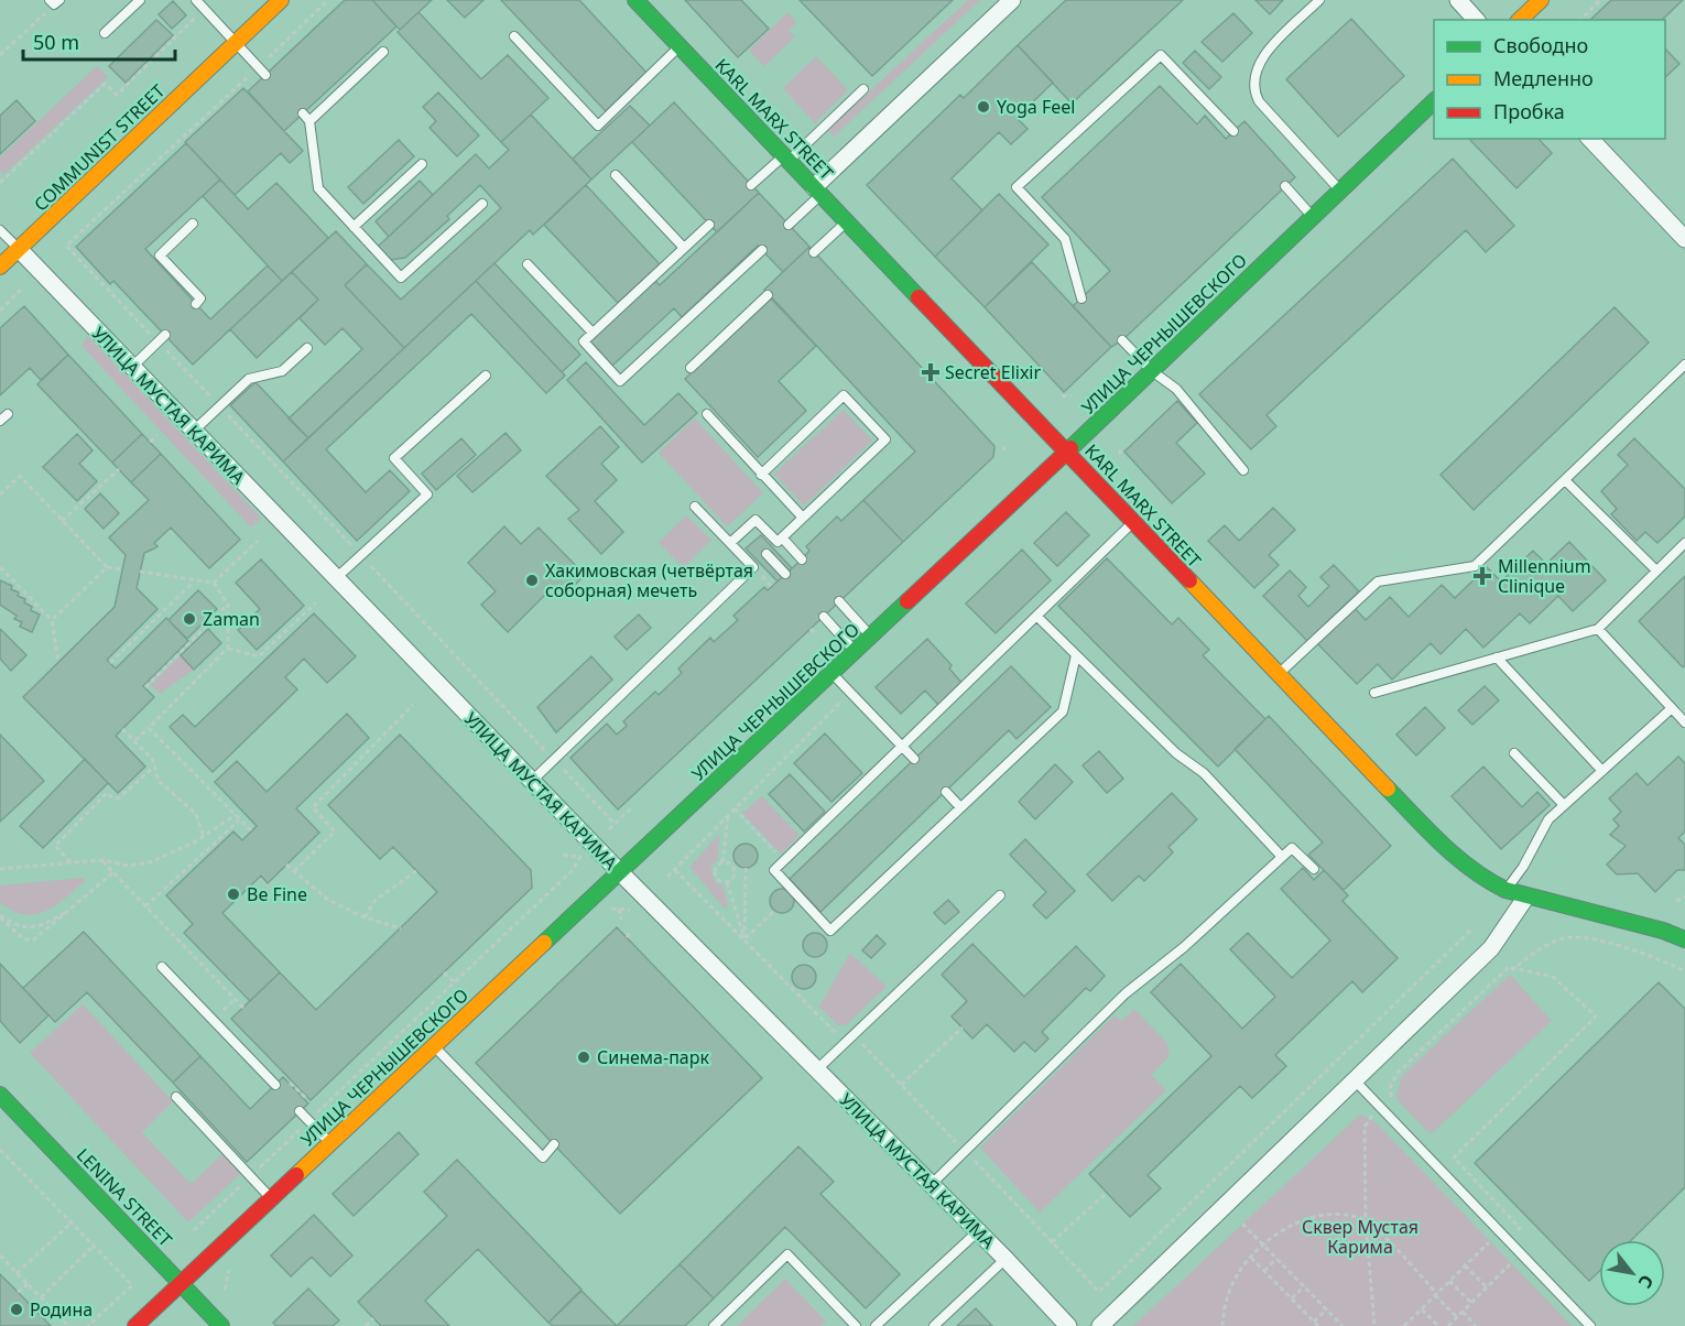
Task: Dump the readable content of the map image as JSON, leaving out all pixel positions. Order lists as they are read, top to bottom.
{
  "streets": {
    "street": [
      "KARL MARX STREET",
      "COMMUNIST STREET",
      "УЛИЦА ЧЕРНЫШЕВСКОГО",
      "УЛИЦА МУСТАЯ КАРИМА",
      "LENINA STREET"
    ]
  },
  "crossings": [
    ["KARL MARX STREET", "УЛИЦА ЧЕРНЫШЕВСКОГО"],
    ["COMMUNIST STREET", "УЛИЦА МУСТАЯ КАРИМА"],
    ["УЛИЦА ЧЕРНЫШЕВСКОГО", "УЛИЦА МУСТАЯ КАРИМА"],
    ["УЛИЦА ЧЕРНЫШЕВСКОГО", "LENINA STREET"]
  ],
  "parks": ["Сквер Мустая Карима"],
  "places": {
    "other": [
      "Yoga Feel",
      "Хакимовская (четвёртая соборная) мечеть",
      "Zaman",
      "Be Fine",
      "Синема-парк",
      "Родина"
    ],
    "health": ["Secret Elixir", "Millennium Clinique"]
  },
  "legend": ["Свободно", "Медленно", "Пробка"],
  "scale_bar": "50 m",
  "north": "bottom right"
}
